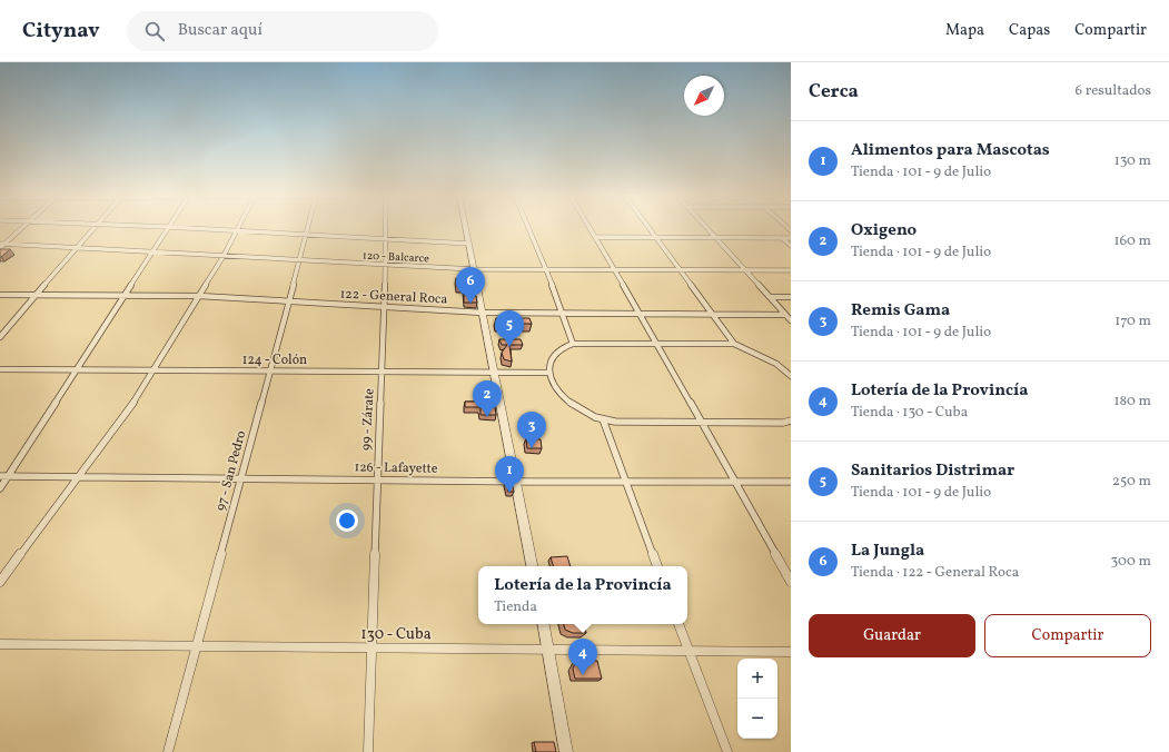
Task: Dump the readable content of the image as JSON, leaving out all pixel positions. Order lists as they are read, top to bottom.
{
  "streets": {
    "street": [
      "120 - Balcarce",
      "122 - General Roca",
      "124 - Colón",
      "99 - Zárate",
      "126 - Lafayette",
      "97 - San Pedro",
      "130 - Cuba"
    ]
  },
  "crossings": [
    ["120 - Balcarce", "99 - Zárate"],
    ["120 - Balcarce", "97 - San Pedro"],
    ["122 - General Roca", "99 - Zárate"],
    ["122 - General Roca", "97 - San Pedro"],
    ["124 - Colón", "99 - Zárate"],
    ["124 - Colón", "97 - San Pedro"],
    ["99 - Zárate", "126 - Lafayette"],
    ["99 - Zárate", "130 - Cuba"],
    ["126 - Lafayette", "97 - San Pedro"],
    ["97 - San Pedro", "130 - Cuba"]
  ],
  "north": "bottom left",
  "page": {
    "header": "Citynav",
    "search": "Buscar aquí",
    "nav": ["Mapa", "Capas", "Compartir"],
    "heading": ["Cerca", "6 resultados"],
    "list": [
      {
        "mark": "1",
        "name": "Alimentos para Mascotas",
        "note": "Tienda · 101 - 9 de Julio",
        "value": "130 m"
      },
      {
        "mark": "2",
        "name": "Oxigeno",
        "note": "Tienda · 101 - 9 de Julio",
        "value": "160 m"
      },
      {
        "mark": "3",
        "name": "Remis Gama",
        "note": "Tienda · 101 - 9 de Julio",
        "value": "170 m"
      },
      {
        "mark": "4",
        "name": "Lotería de la Provincía",
        "note": "Tienda · 130 - Cuba",
        "value": "180 m"
      },
      {
        "mark": "5",
        "name": "Sanitarios Distrimar",
        "note": "Tienda · 101 - 9 de Julio",
        "value": "250 m"
      },
      {
        "mark": "6",
        "name": "La Jungla",
        "note": "Tienda · 122 - General Roca",
        "value": "300 m"
      }
    ],
    "pins": [
      "6",
      "5",
      "2",
      "3",
      "1",
      "4"
    ],
    "popup": ["Lotería de la Provincía", "Tienda"],
    "buttons": ["Guardar", "Compartir"],
    "map_buttons": ["+", "−"]
  }
}
